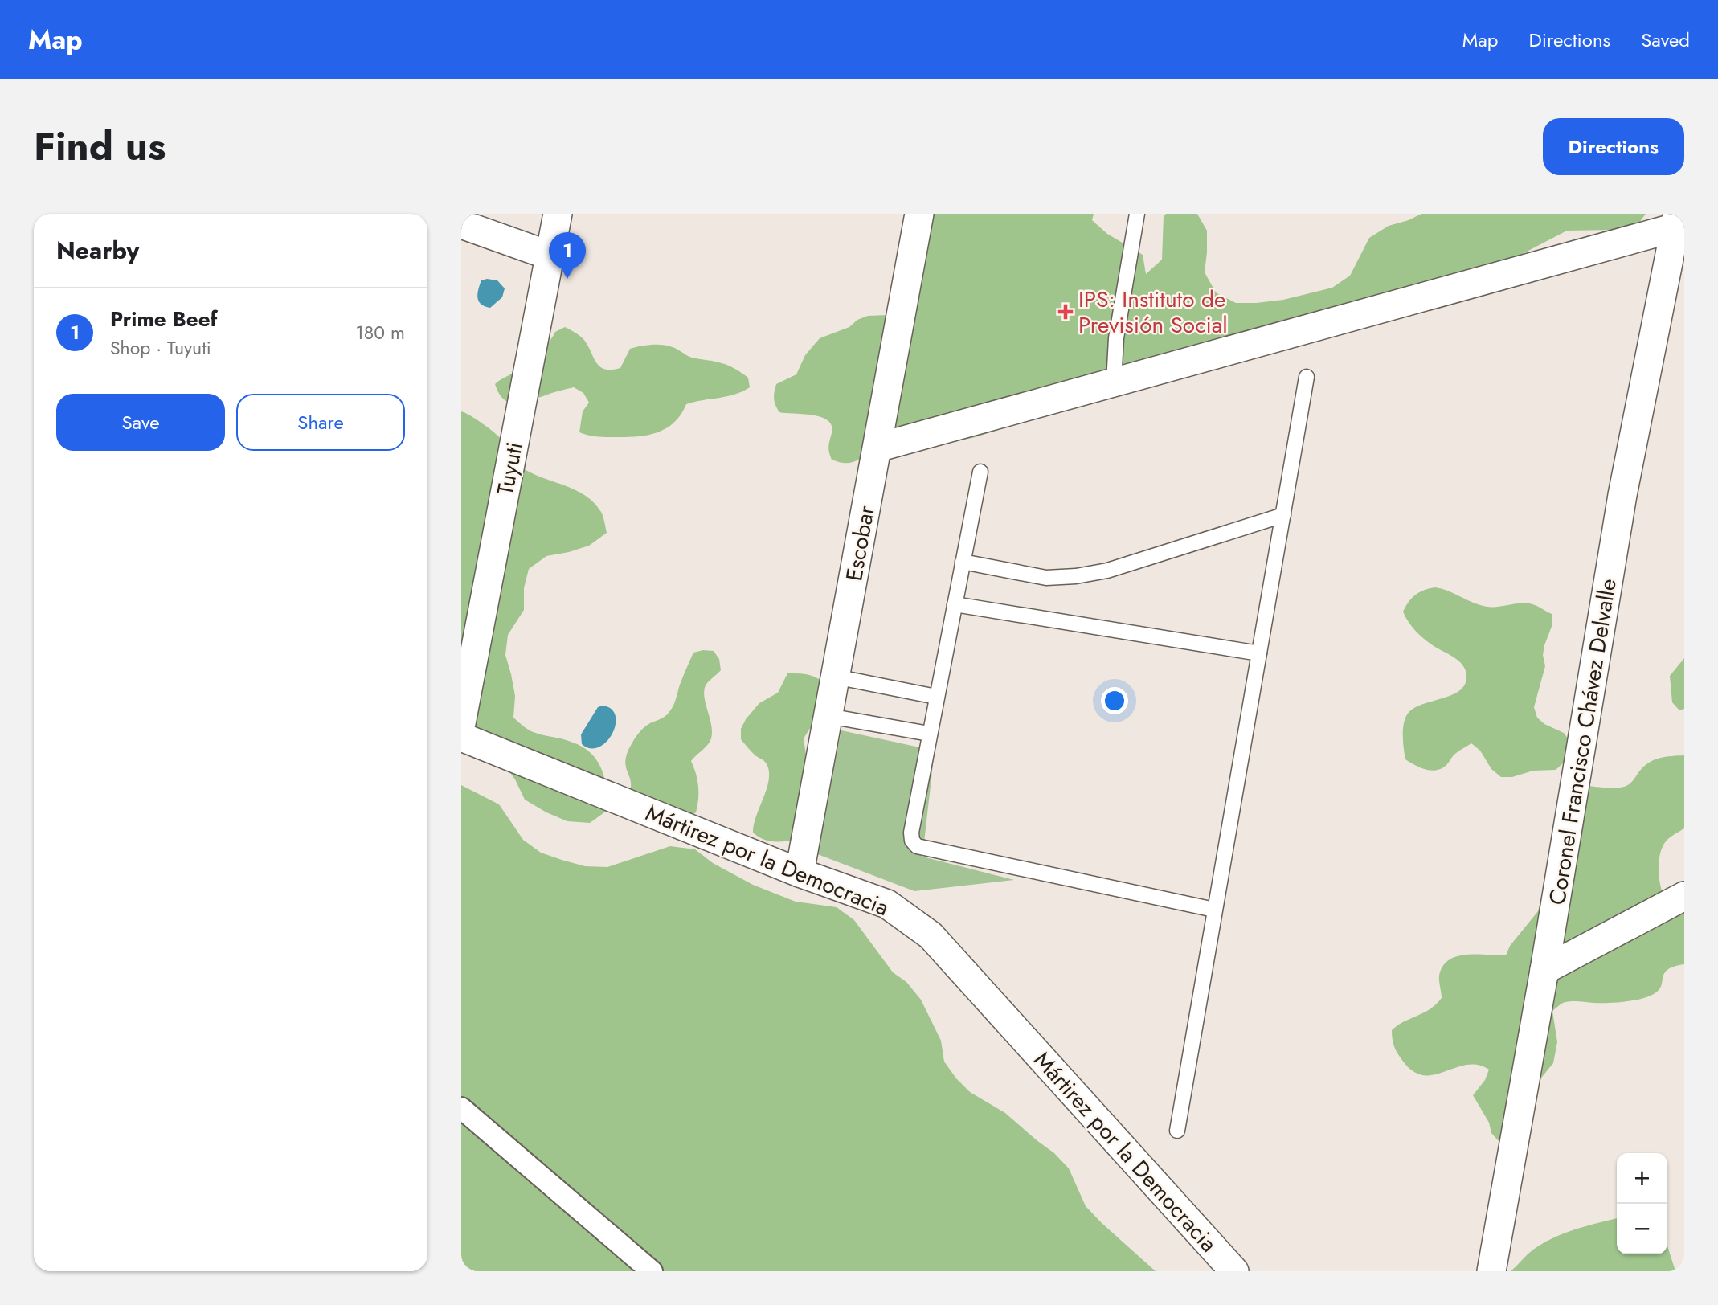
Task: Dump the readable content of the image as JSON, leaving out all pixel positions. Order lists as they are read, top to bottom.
{
  "streets": {
    "street": [
      "Tuyuti",
      "Escobar",
      "Coronel Francisco Chávez Delvalle",
      "Mártirez por la Democracia"
    ]
  },
  "crossings": [
    ["Escobar", "Mártirez por la Democracia"]
  ],
  "places": {
    "health": ["IPS: Instituto de Previsión Social"]
  },
  "page": {
    "header": "Map",
    "nav": ["Map", "Directions", "Saved"],
    "title": "Find us",
    "buttons": [
      "Directions",
      ["Save", "Share"]
    ],
    "heading": "Nearby",
    "pins": "1",
    "list": [
      {
        "mark": "1",
        "name": "Prime Beef",
        "note": "Shop · Tuyuti",
        "value": "180 m"
      }
    ],
    "map_buttons": ["+", "−"]
  }
}
